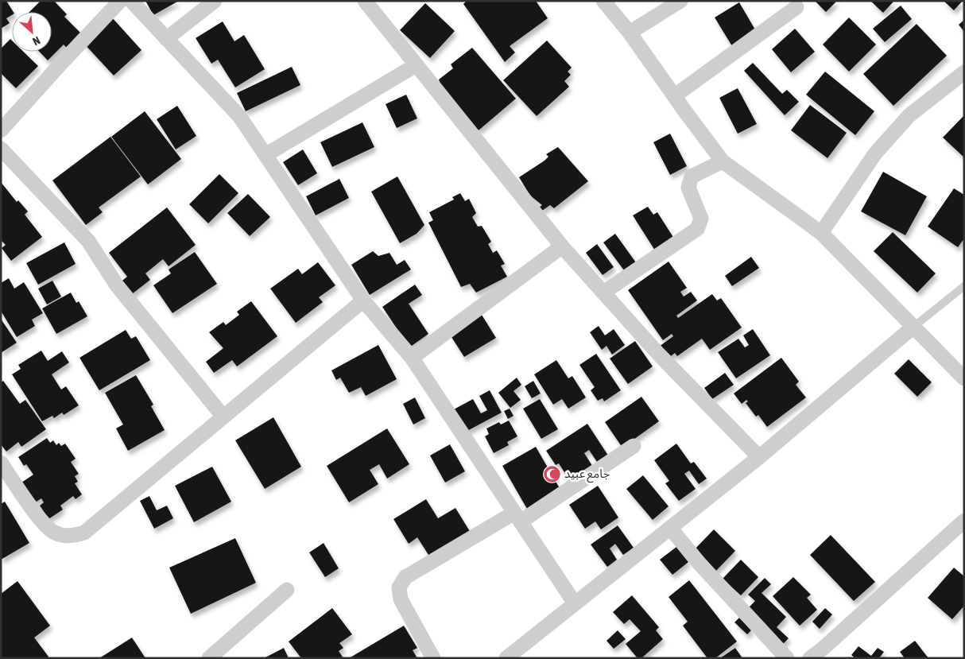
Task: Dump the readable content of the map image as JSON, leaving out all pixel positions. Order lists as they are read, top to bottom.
{
  "places": {
    "mosque": ["جامع عبيد"]
  },
  "north": "bottom right"
}
